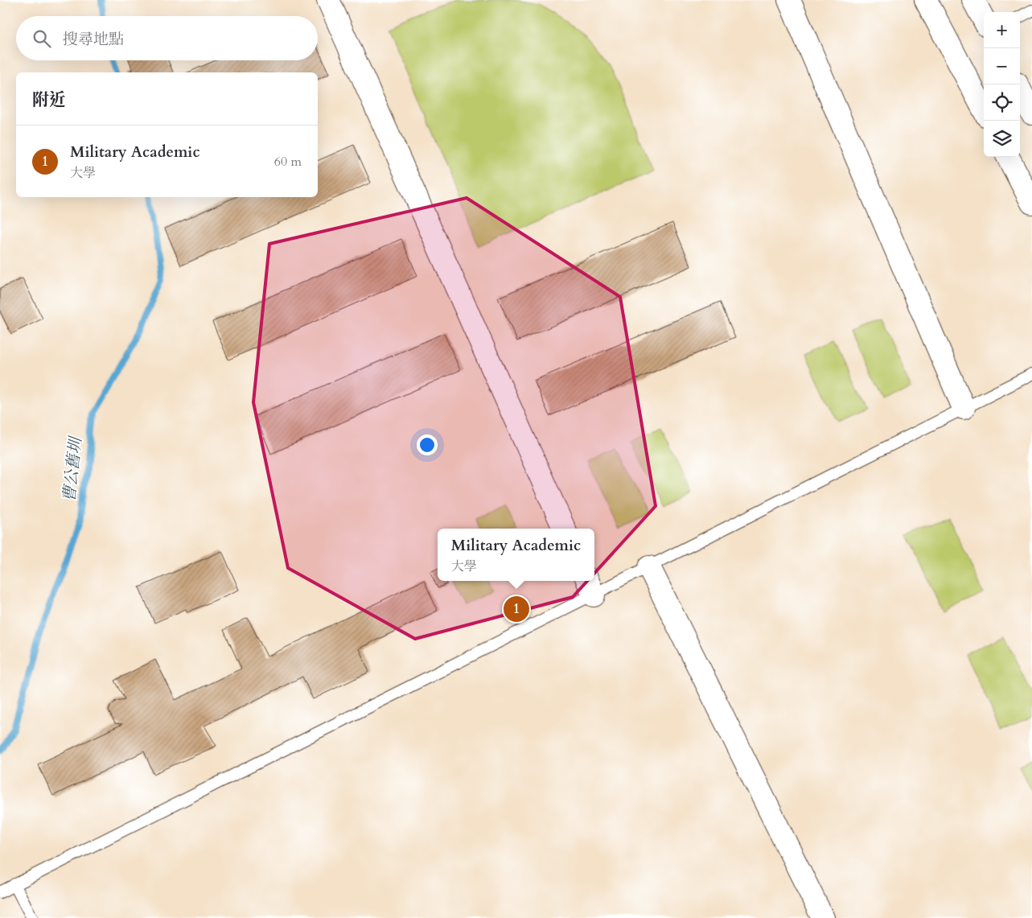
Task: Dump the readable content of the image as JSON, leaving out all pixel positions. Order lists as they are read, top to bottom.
{
  "water": ["曹公舊圳"],
  "page": {
    "map_buttons": ["+", "−"],
    "search": "搜尋地點",
    "heading": "附近",
    "list": [
      {
        "mark": "1",
        "name": "Military Academic",
        "note": "大學",
        "value": "60 m"
      }
    ],
    "popup": ["Military Academic", "大學"],
    "pins": "1"
  }
}
